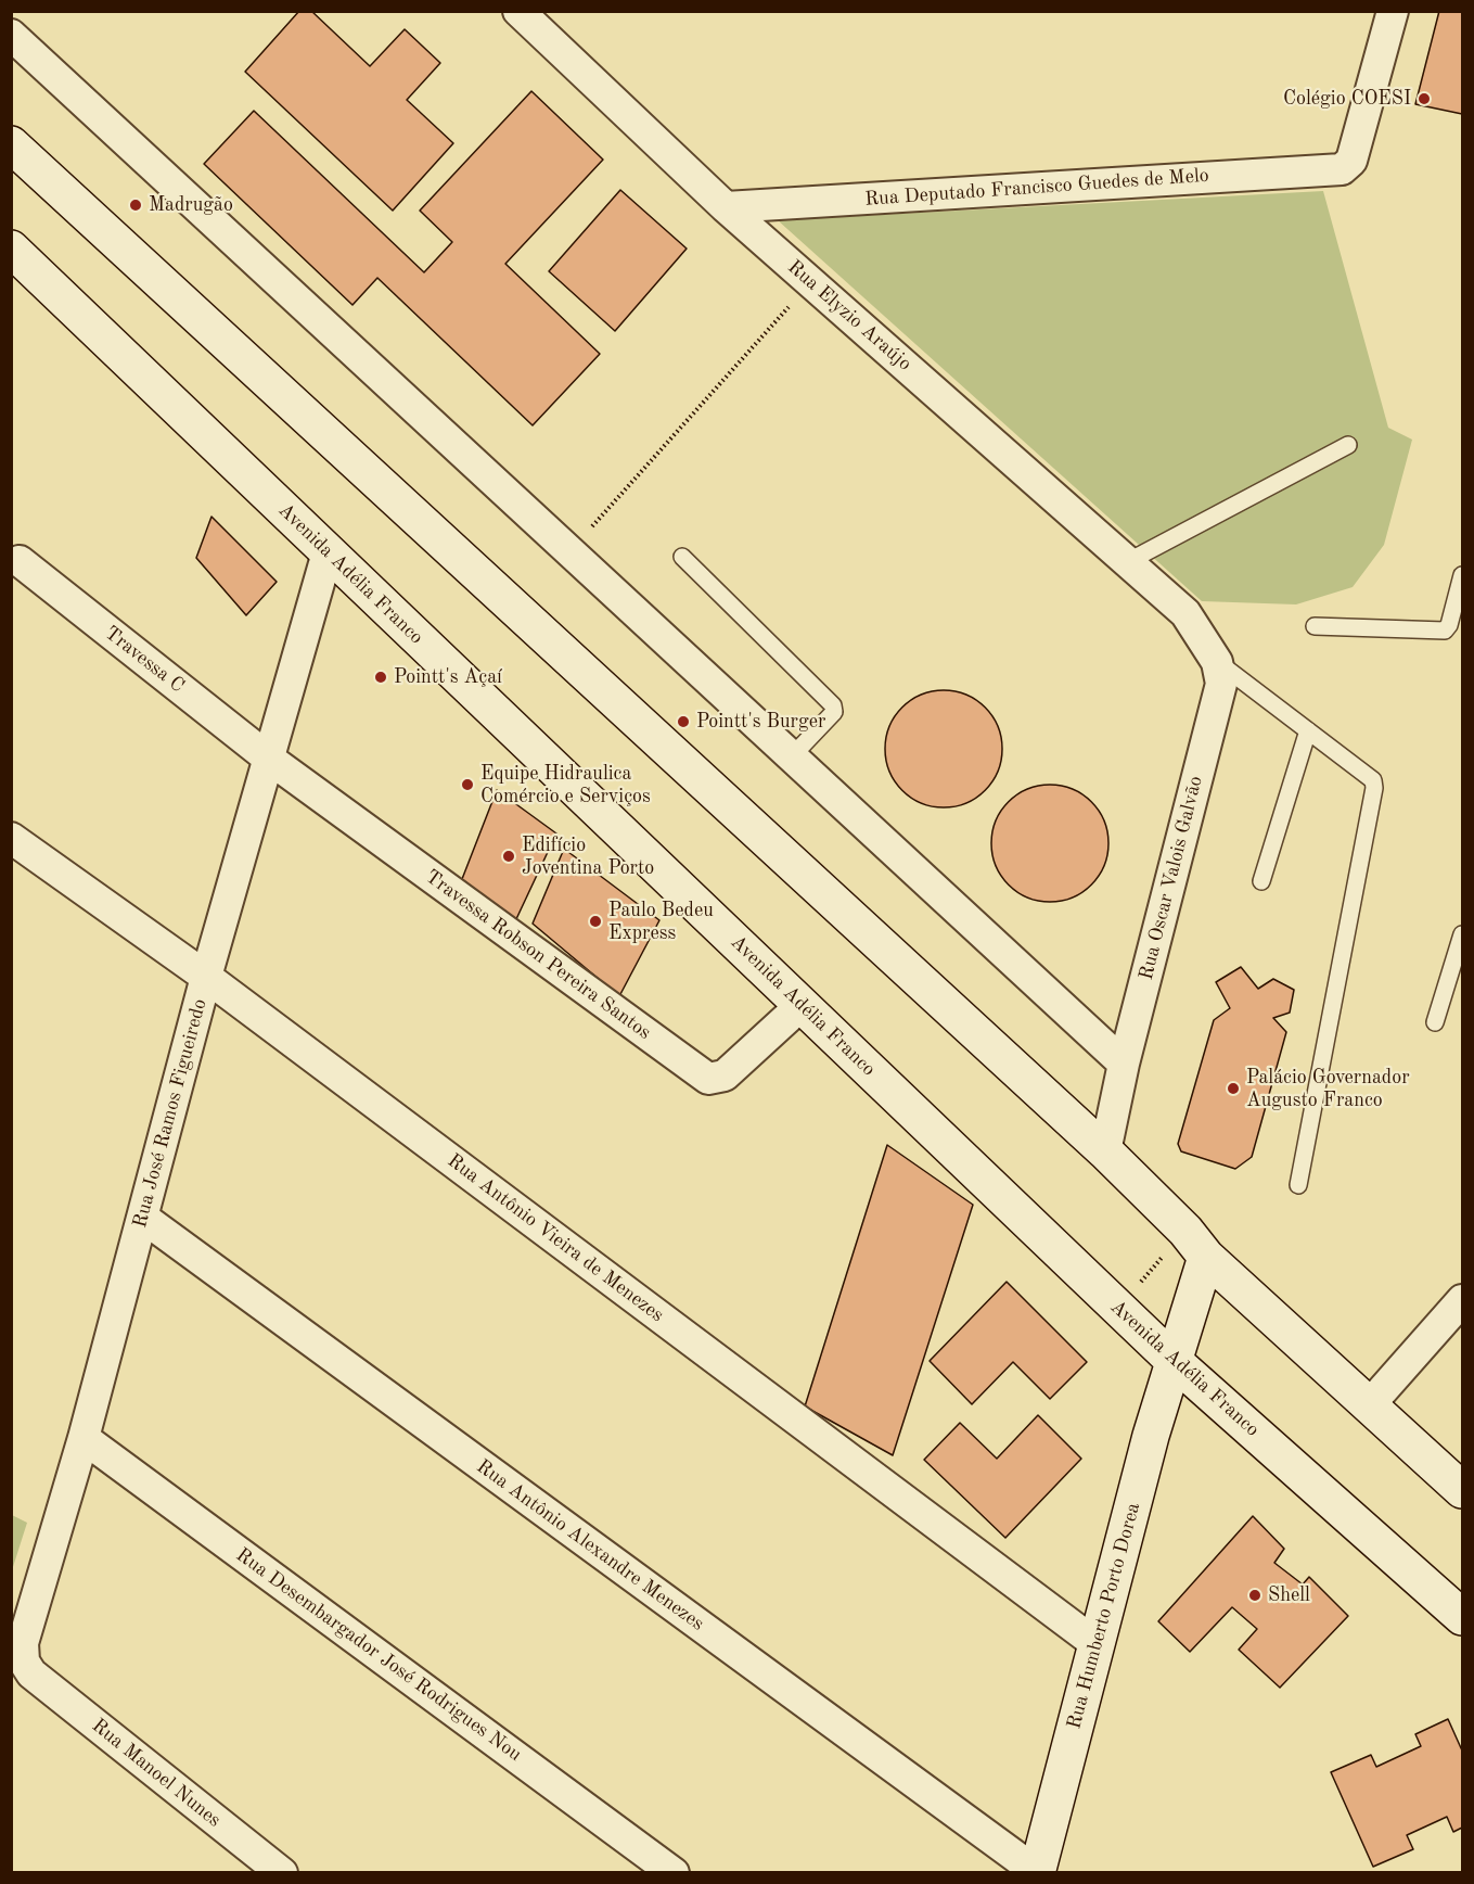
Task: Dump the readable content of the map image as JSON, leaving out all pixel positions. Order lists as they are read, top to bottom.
{
  "streets": {
    "main road": ["Avenida Adélia Franco", "Rua Humberto Porto Dorea"],
    "street": [
      "Rua Deputado Francisco Guedes de Melo",
      "Rua Elyzio Araújo",
      "Travessa C",
      "Rua Oscar Valois Galvão",
      "Travessa Robson Pereira Santos",
      "Rua José Ramos Figueiredo",
      "Rua Antônio Vieira de Menezes",
      "Rua Antônio Alexandre Menezes",
      "Rua Desembargador José Rodrigues Nou",
      "Rua Manoel Nunes"
    ]
  },
  "crossings": [
    ["Rua Deputado Francisco Guedes de Melo", "Rua Elyzio Araújo"],
    ["Rua Elyzio Araújo", "Rua Oscar Valois Galvão"],
    ["Avenida Adélia Franco", "Travessa Robson Pereira Santos"],
    ["Avenida Adélia Franco", "Rua José Ramos Figueiredo"],
    ["Avenida Adélia Franco", "Rua Humberto Porto Dorea"],
    ["Travessa C", "Travessa Robson Pereira Santos"],
    ["Travessa C", "Rua José Ramos Figueiredo"],
    ["Travessa Robson Pereira Santos", "Rua José Ramos Figueiredo"],
    ["Rua José Ramos Figueiredo", "Rua Antônio Vieira de Menezes"],
    ["Rua José Ramos Figueiredo", "Rua Antônio Alexandre Menezes"],
    ["Rua José Ramos Figueiredo", "Rua Desembargador José Rodrigues Nou"],
    ["Rua José Ramos Figueiredo", "Rua Manoel Nunes"],
    ["Rua Antônio Vieira de Menezes", "Rua Humberto Porto Dorea"],
    ["Rua Antônio Alexandre Menezes", "Rua Humberto Porto Dorea"]
  ],
  "places": [
    "Colégio COESI",
    "Madrugão",
    "Pointt's Açaí",
    "Pointt's Burger",
    "Equipe Hidraulica Comércio e Serviços",
    "Edifício Joventina Porto",
    "Paulo Bedeu Express",
    "Palácio Governador Augusto Franco",
    "Shell"
  ]
}
